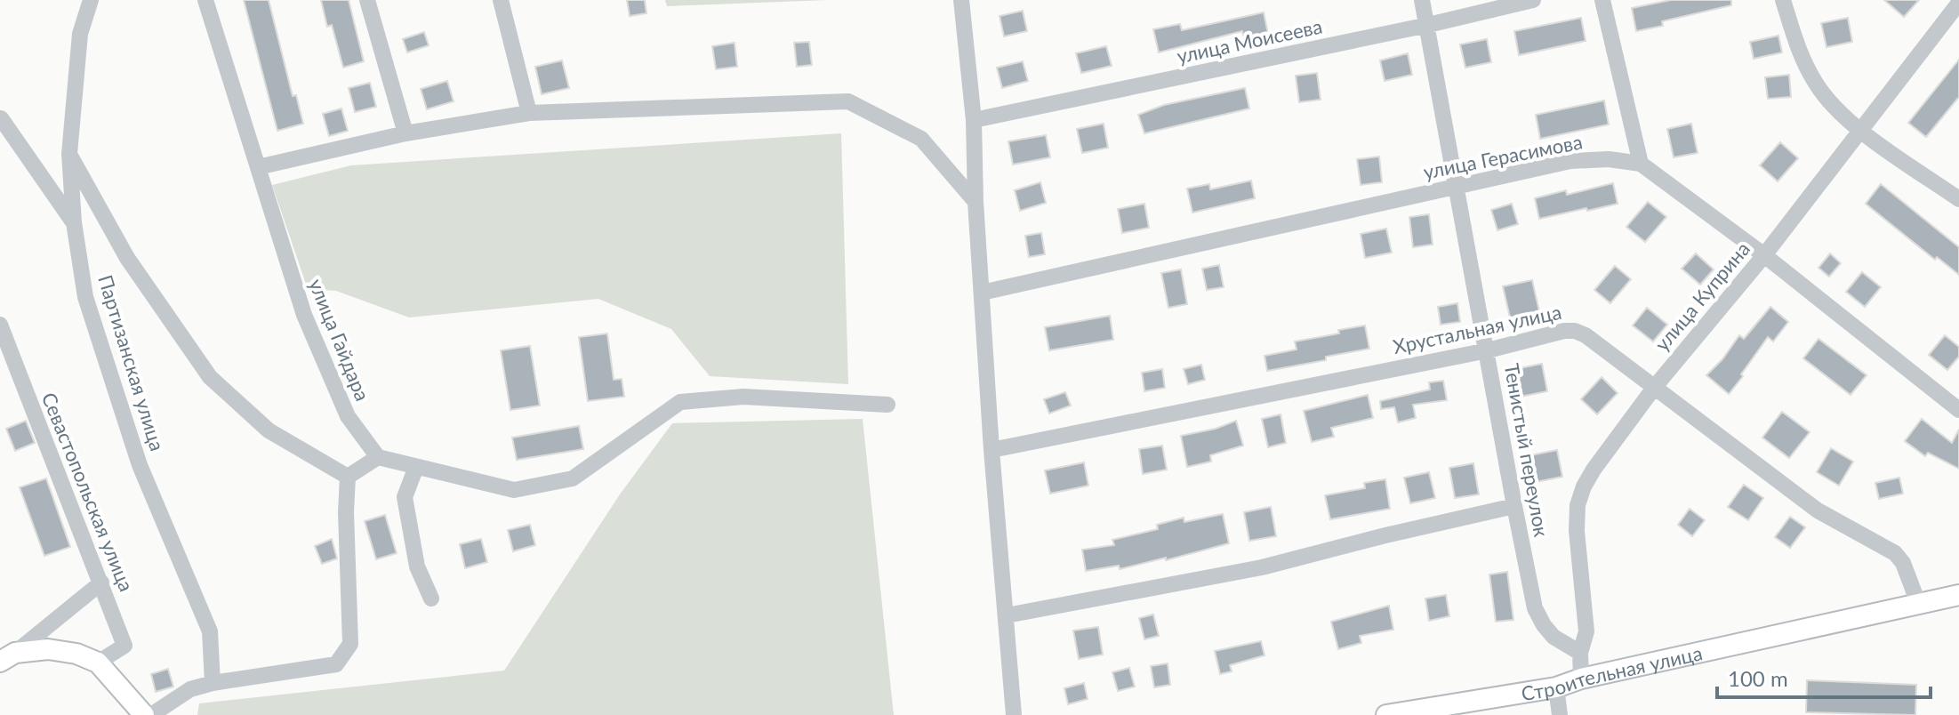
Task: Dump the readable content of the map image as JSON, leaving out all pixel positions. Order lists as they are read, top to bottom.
{
  "streets": {
    "main road": ["Строительная улица"],
    "street": [
      "улица Моисеева",
      "улица Герасимова",
      "улица Куприна",
      "Хрустальная улица",
      "улица Гайдара",
      "Партизанская улица",
      "Тенистый переулок",
      "Севастопольская улица"
    ]
  },
  "crossings": [
    ["улица Моисеева", "Тенистый переулок"],
    ["улица Герасимова", "улица Куприна"],
    ["улица Герасимова", "Тенистый переулок"],
    ["улица Куприна", "Хрустальная улица"],
    ["улица Куприна", "Тенистый переулок"],
    ["Хрустальная улица", "Тенистый переулок"],
    ["Хрустальная улица", "Строительная улица"]
  ],
  "scale_bar": "100 m"
}
